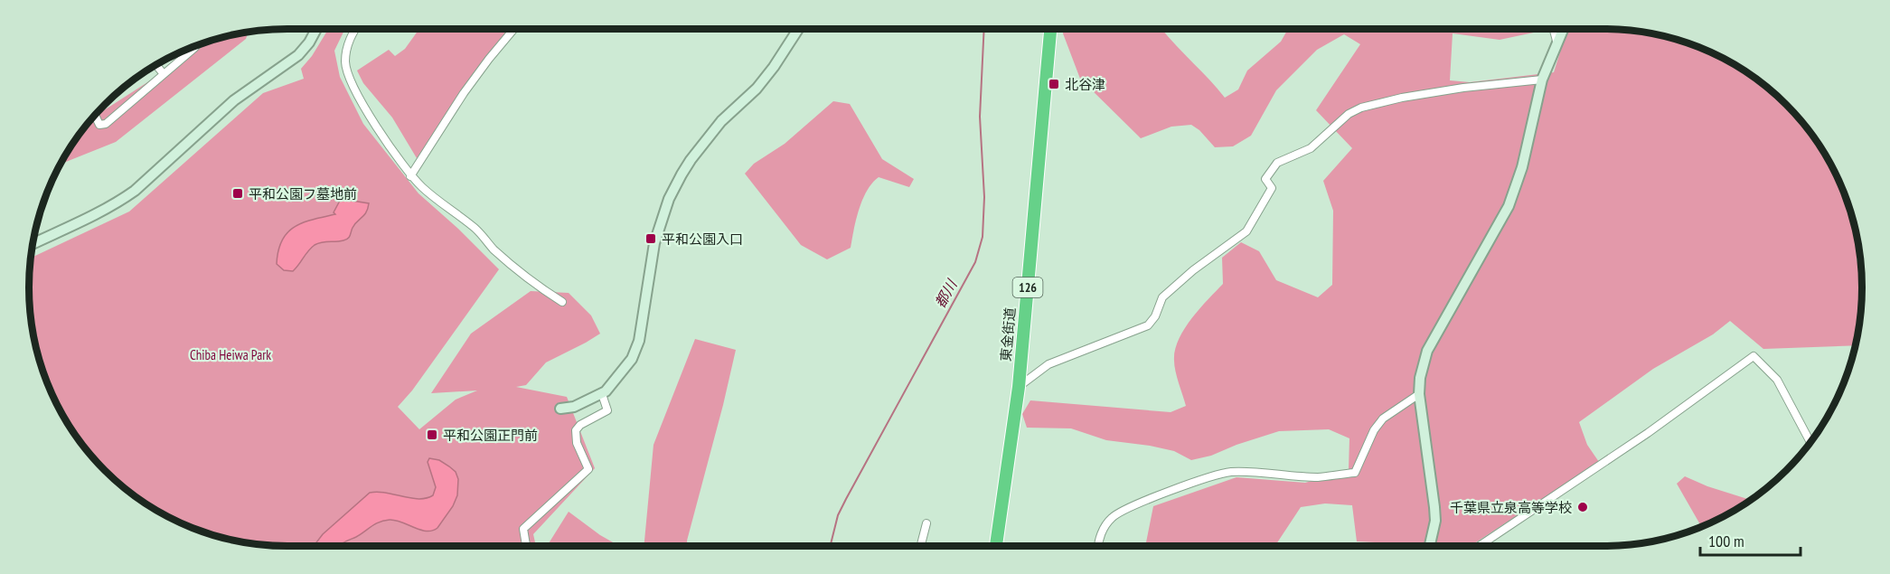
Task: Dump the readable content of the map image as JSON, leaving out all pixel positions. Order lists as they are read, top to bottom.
{
  "streets": {
    "highway": ["126", "東金街道"]
  },
  "water": ["都川"],
  "parks": ["Chiba Heiwa Park"],
  "places": {
    "transit": [
      "北谷津",
      "平和公園フ墓地前",
      "平和公園入口",
      "平和公園正門前"
    ],
    "other": ["千葉県立泉高等学校"]
  },
  "scale_bar": "100 m"
}
